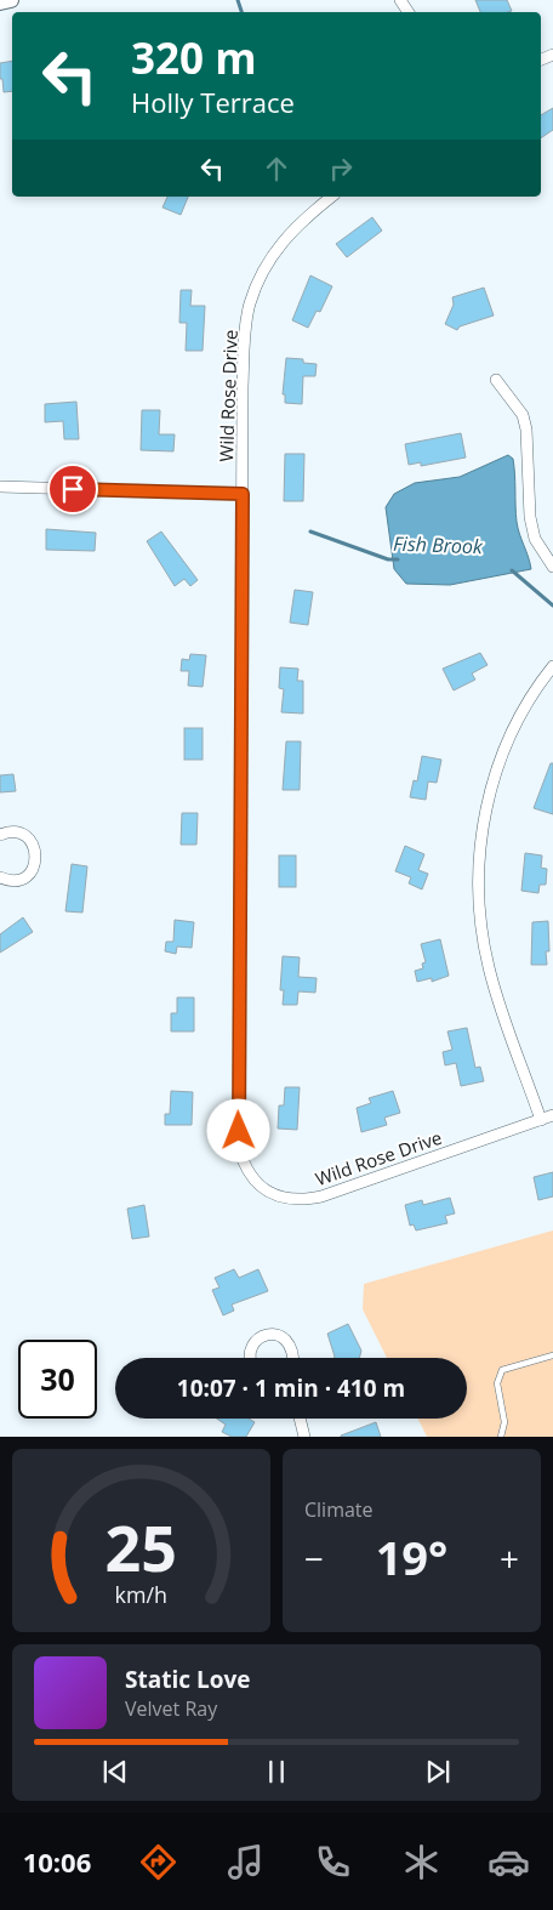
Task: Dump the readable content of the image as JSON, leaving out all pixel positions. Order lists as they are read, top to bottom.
{
  "streets": {
    "street": ["Wild Rose Drive"]
  },
  "water": ["Fish Brook"],
  "page": {
    "turn": ["320 m", "Holly Terrace"],
    "limit": "30",
    "trip": "10:07 · 1 min · 410 m",
    "tile": "Climate",
    "heat": ["−", "19°", "+"],
    "song": ["Static Love", "Velvet Ray"],
    "tabs": "10:06",
    "gauge": ["25", "km/h"]
  }
}
